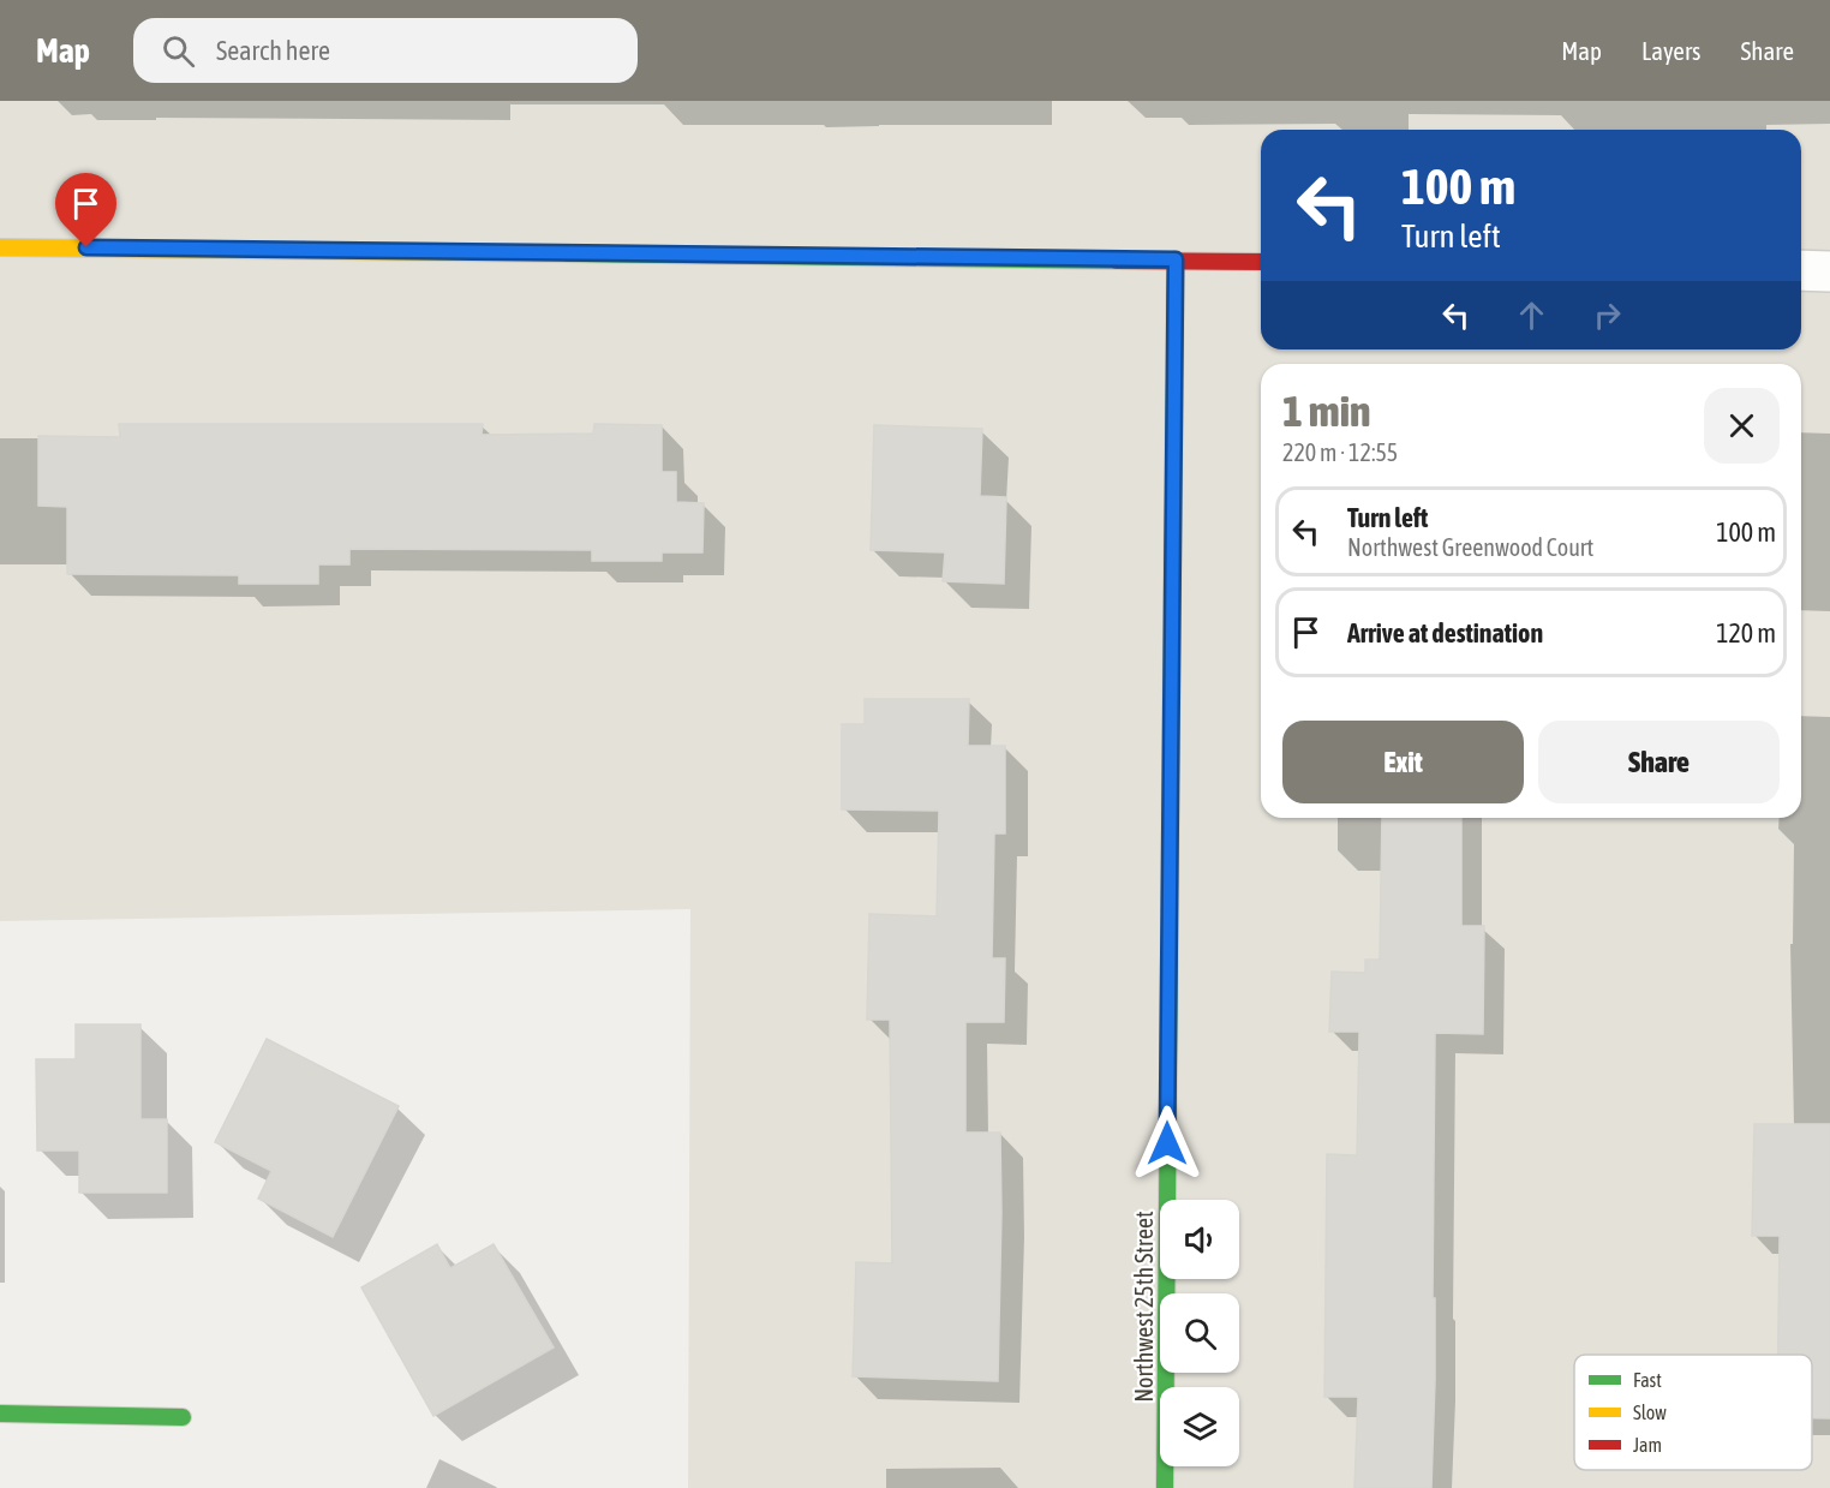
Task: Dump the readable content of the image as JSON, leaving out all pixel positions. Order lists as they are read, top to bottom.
{
  "streets": {
    "street": ["Northwest 25th Street"]
  },
  "legend": ["Fast", "Slow", "Jam"],
  "page": {
    "header": "Map",
    "search": "Search here",
    "nav": ["Map", "Layers", "Share"],
    "turn": ["100 m", "Turn left"],
    "heading": ["1 min", "220 m · 12:55"],
    "list": [
      {
        "name": "Turn left",
        "note": "Northwest Greenwood Court",
        "value": "100 m"
      },
      {
        "name": "Arrive at destination",
        "value": "120 m"
      }
    ],
    "buttons": ["Exit", "Share"]
  }
}
